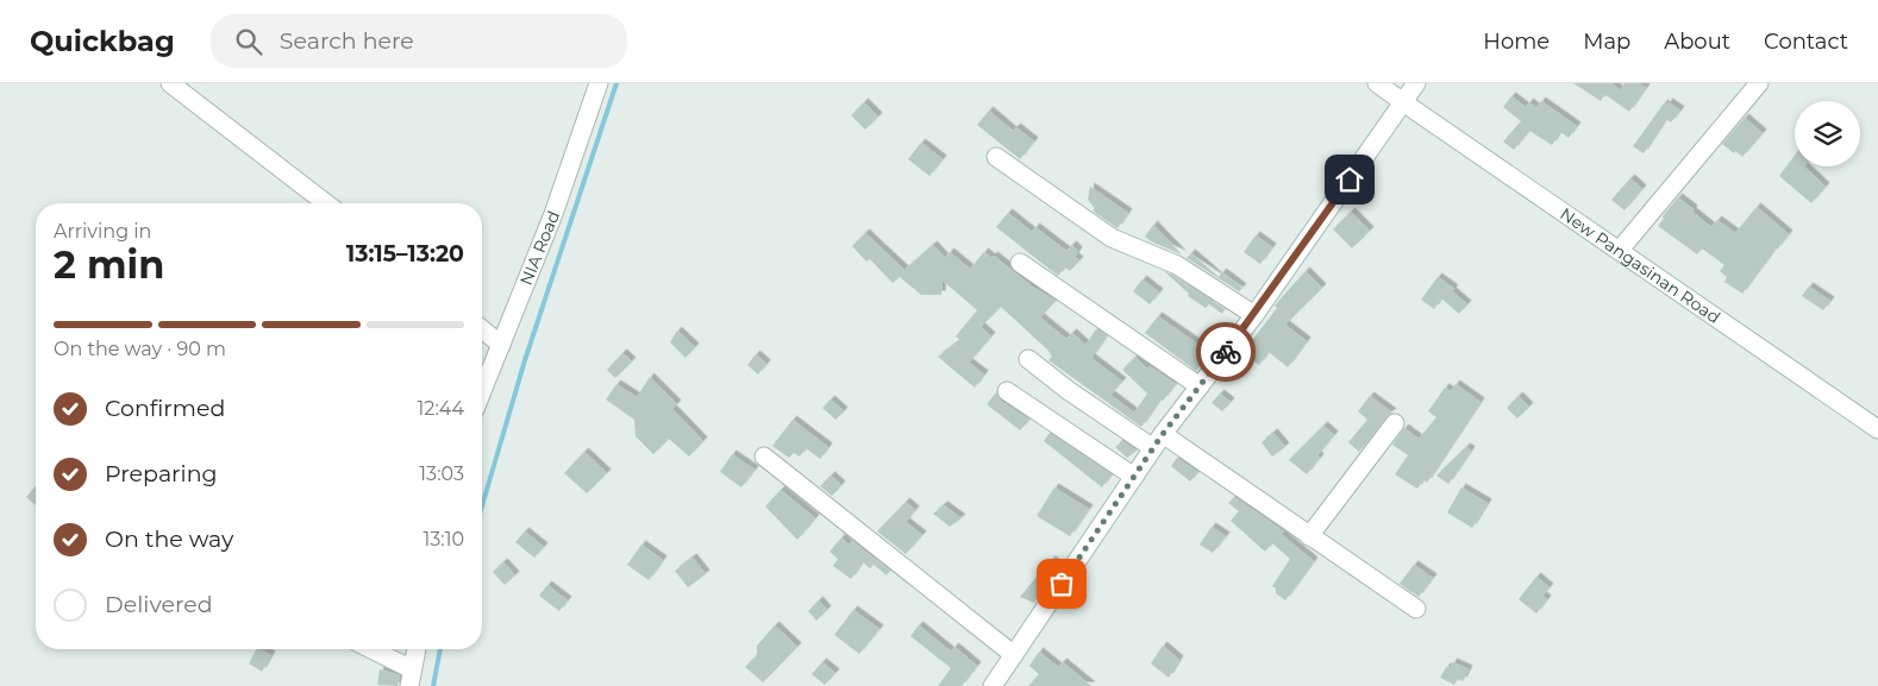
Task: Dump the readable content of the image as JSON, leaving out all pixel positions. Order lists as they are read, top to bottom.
{
  "streets": {
    "street": ["NIA Road", "New Pangasinan Road"]
  },
  "page": {
    "header": "Quickbag",
    "search": "Search here",
    "nav": [
      "Home",
      "Map",
      "About",
      "Contact"
    ],
    "heading": ["2 min", "Arriving in", "13:15–13:20"],
    "bar": "On the way · 90 m",
    "list": [
      ["Confirmed", "12:44"],
      ["Preparing", "13:03"],
      ["On the way", "13:10"],
      "Delivered"
    ]
  }
}
